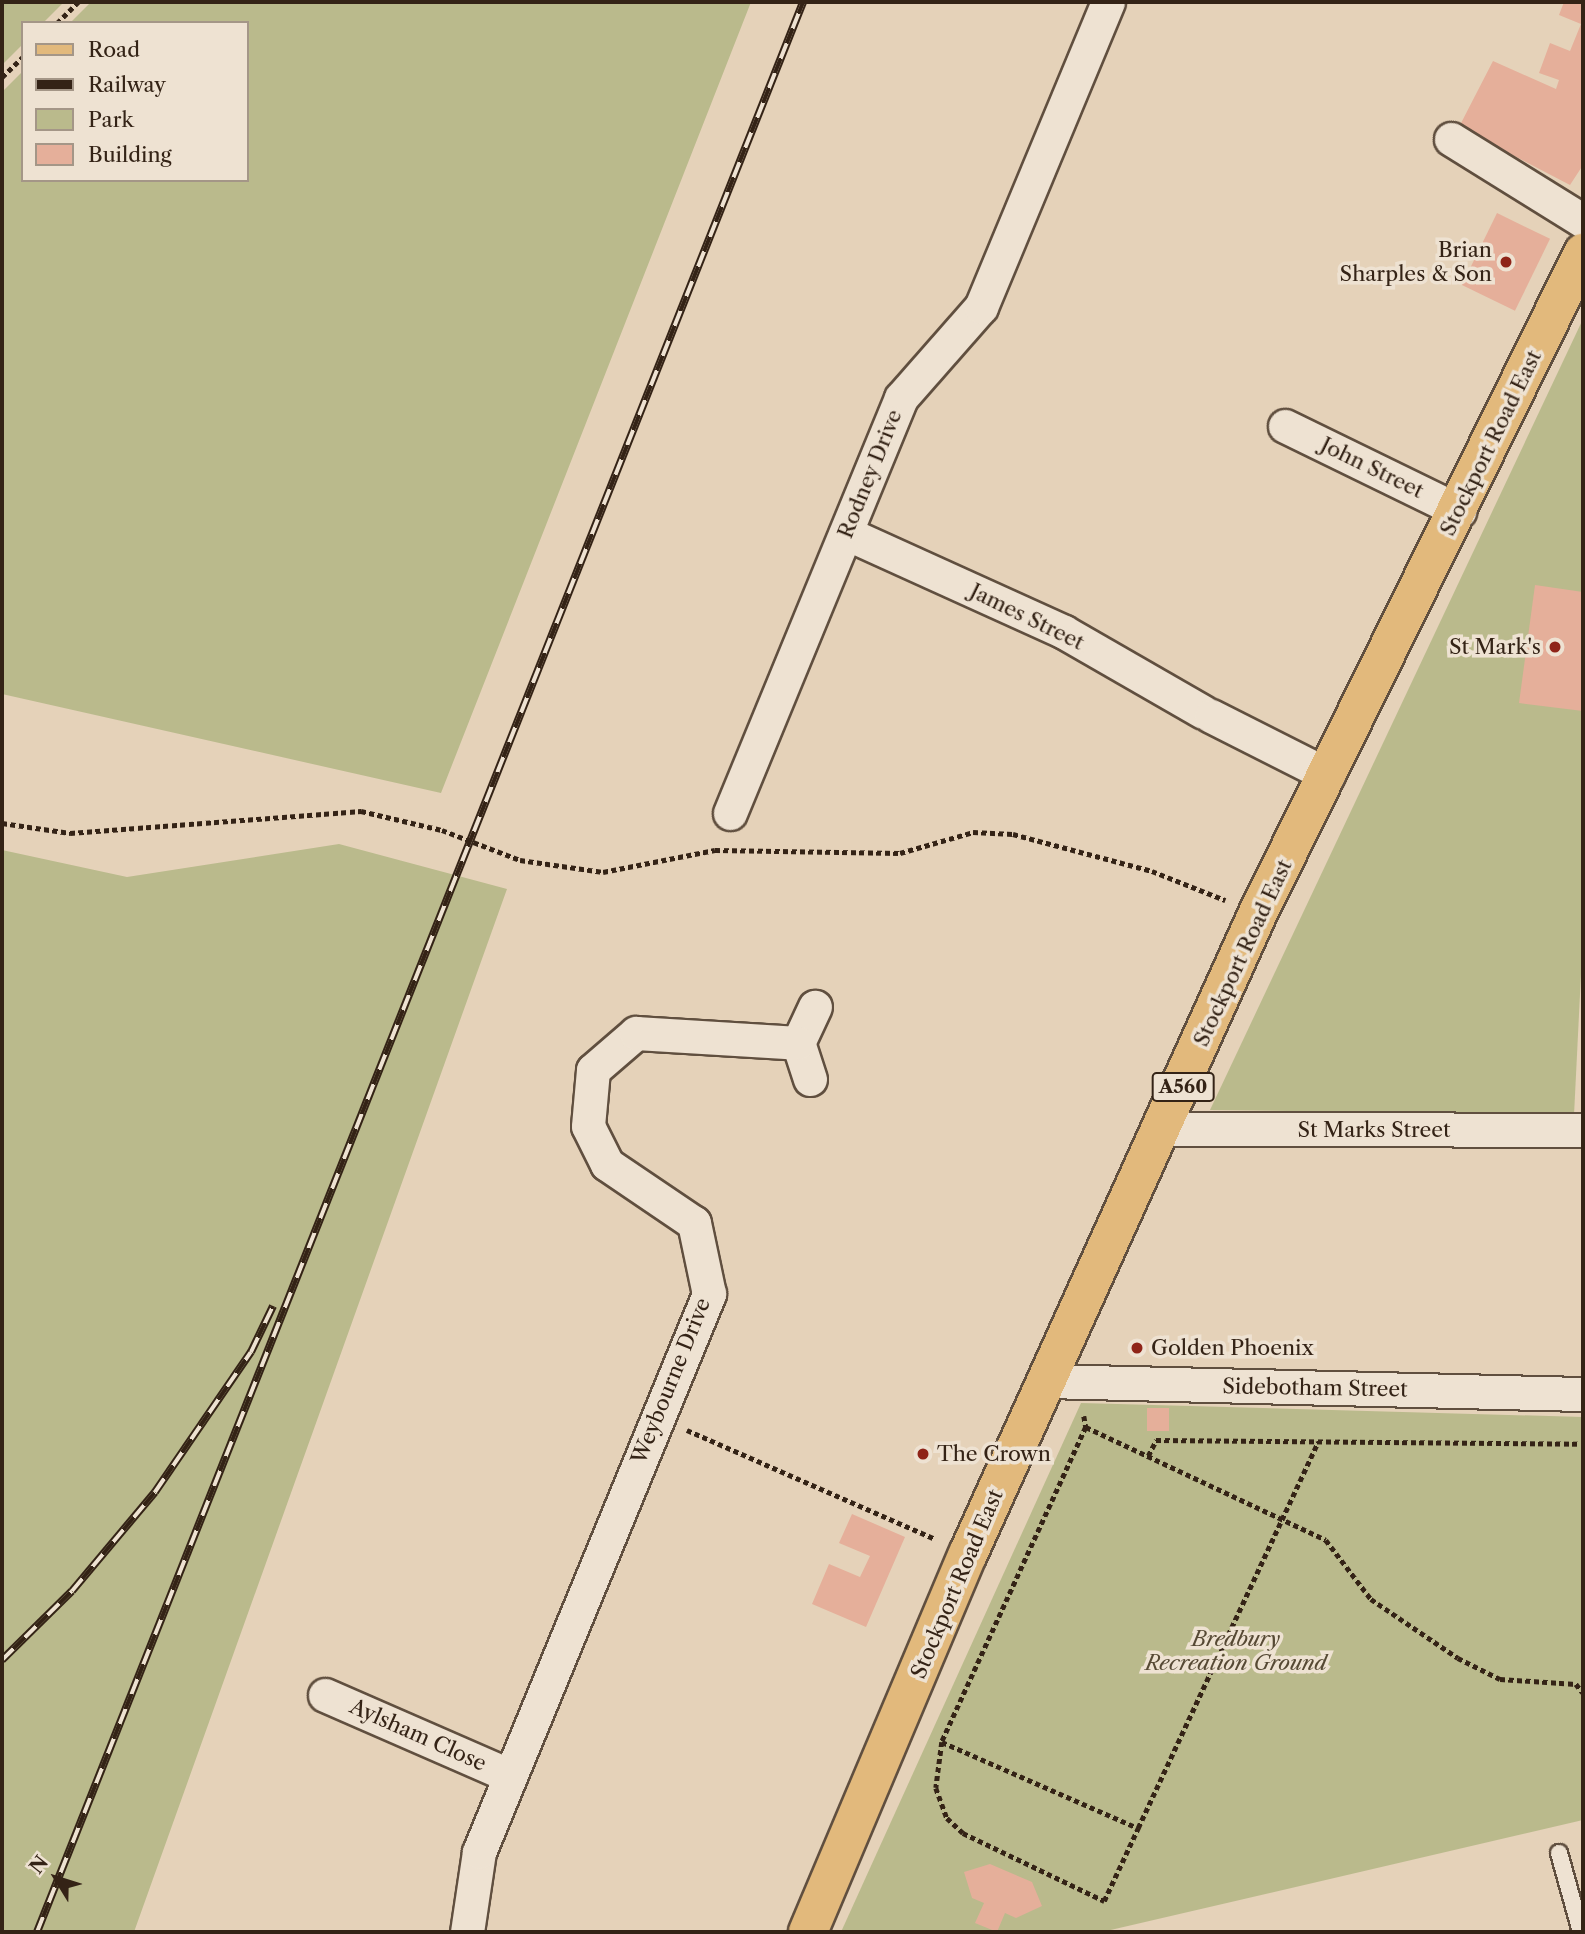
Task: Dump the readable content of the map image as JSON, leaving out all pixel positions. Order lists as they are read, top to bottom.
{
  "streets": {
    "main road": ["Stockport Road East", "A560"],
    "street": [
      "John Street",
      "Rodney Drive",
      "James Street",
      "St Marks Street",
      "Weybourne Drive",
      "Sidebotham Street",
      "Aylsham Close"
    ]
  },
  "crossings": [
    ["Stockport Road East", "John Street"],
    ["Stockport Road East", "James Street"],
    ["Stockport Road East", "St Marks Street"],
    ["Stockport Road East", "Sidebotham Street"],
    ["Rodney Drive", "James Street"],
    ["Weybourne Drive", "Aylsham Close"]
  ],
  "parks": ["Bredbury Recreation Ground"],
  "places": [
    "Brian Sharples & Son",
    "St Mark's",
    "Golden Phoenix",
    "The Crown"
  ],
  "legend": [
    "Road",
    "Railway",
    "Park",
    "Building"
  ],
  "north": "top left"
}
